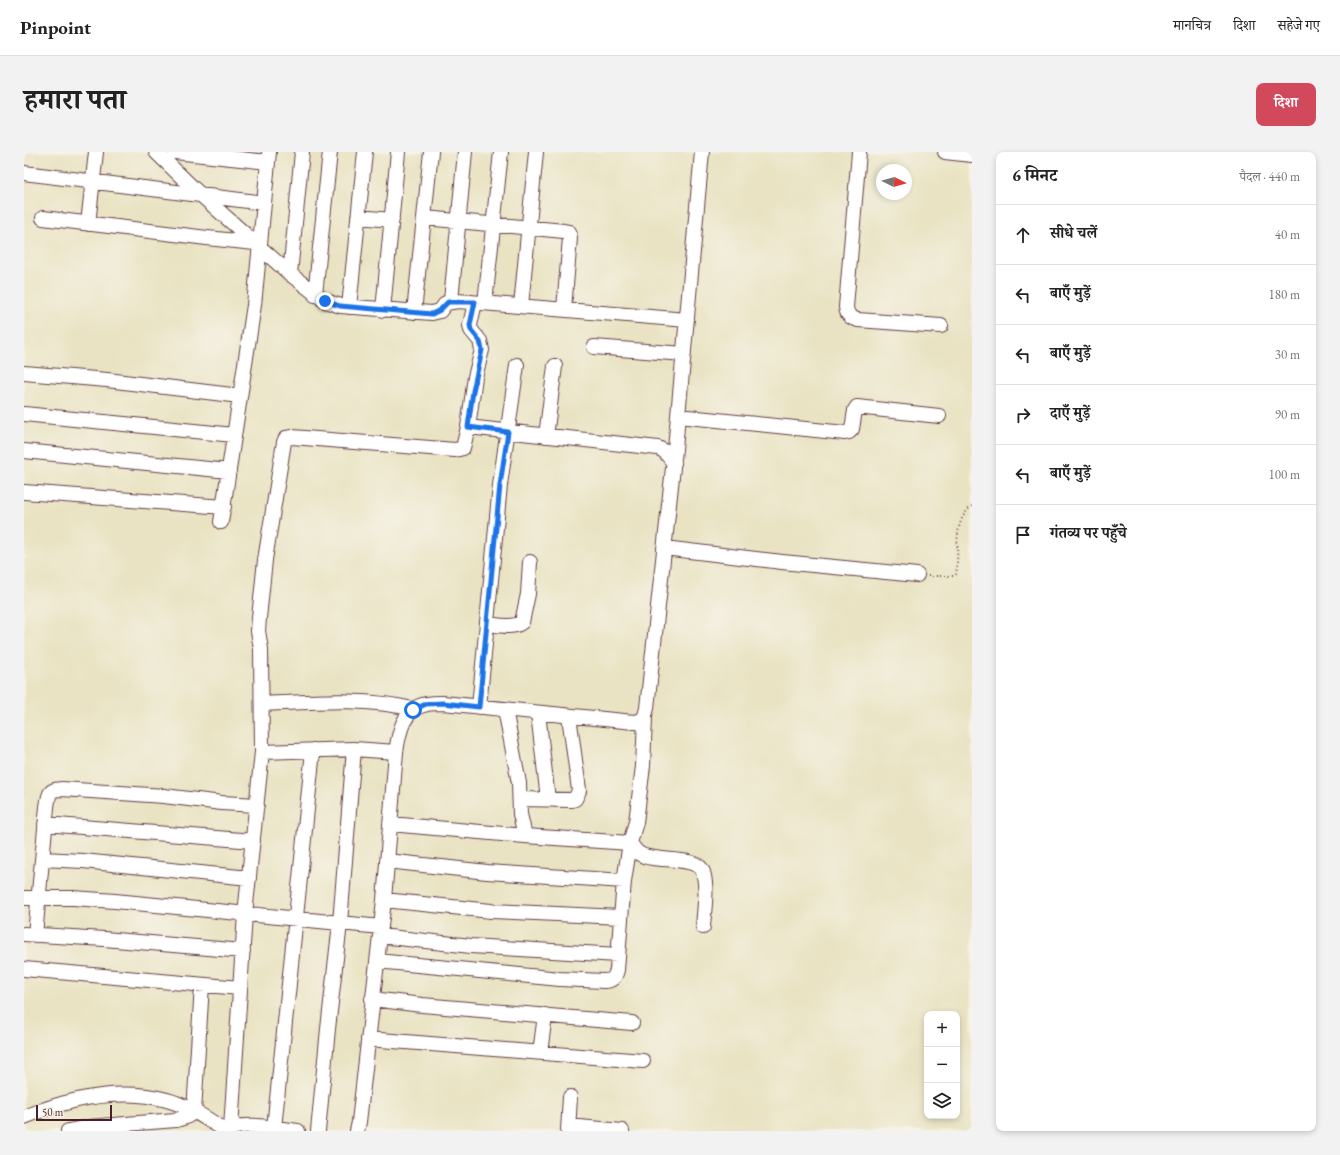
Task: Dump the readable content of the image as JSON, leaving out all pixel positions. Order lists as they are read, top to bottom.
{
  "scale_bar": "50 m",
  "north": "right",
  "page": {
    "header": "Pinpoint",
    "nav": ["मानचित्र", "दिशा", "सहेजे गए"],
    "title": "हमारा पता",
    "buttons": "दिशा",
    "heading": ["6 मिनट", "पैदल · 440 m"],
    "list": [
      ["सीधे चलें", "40 m"],
      ["बाएँ मुड़ें", "180 m"],
      ["बाएँ मुड़ें", "30 m"],
      ["दाएँ मुड़ें", "90 m"],
      ["बाएँ मुड़ें", "100 m"],
      "गंतव्य पर पहुँचे"
    ],
    "map_buttons": ["+", "−"],
    "scale": "50 m"
  }
}
